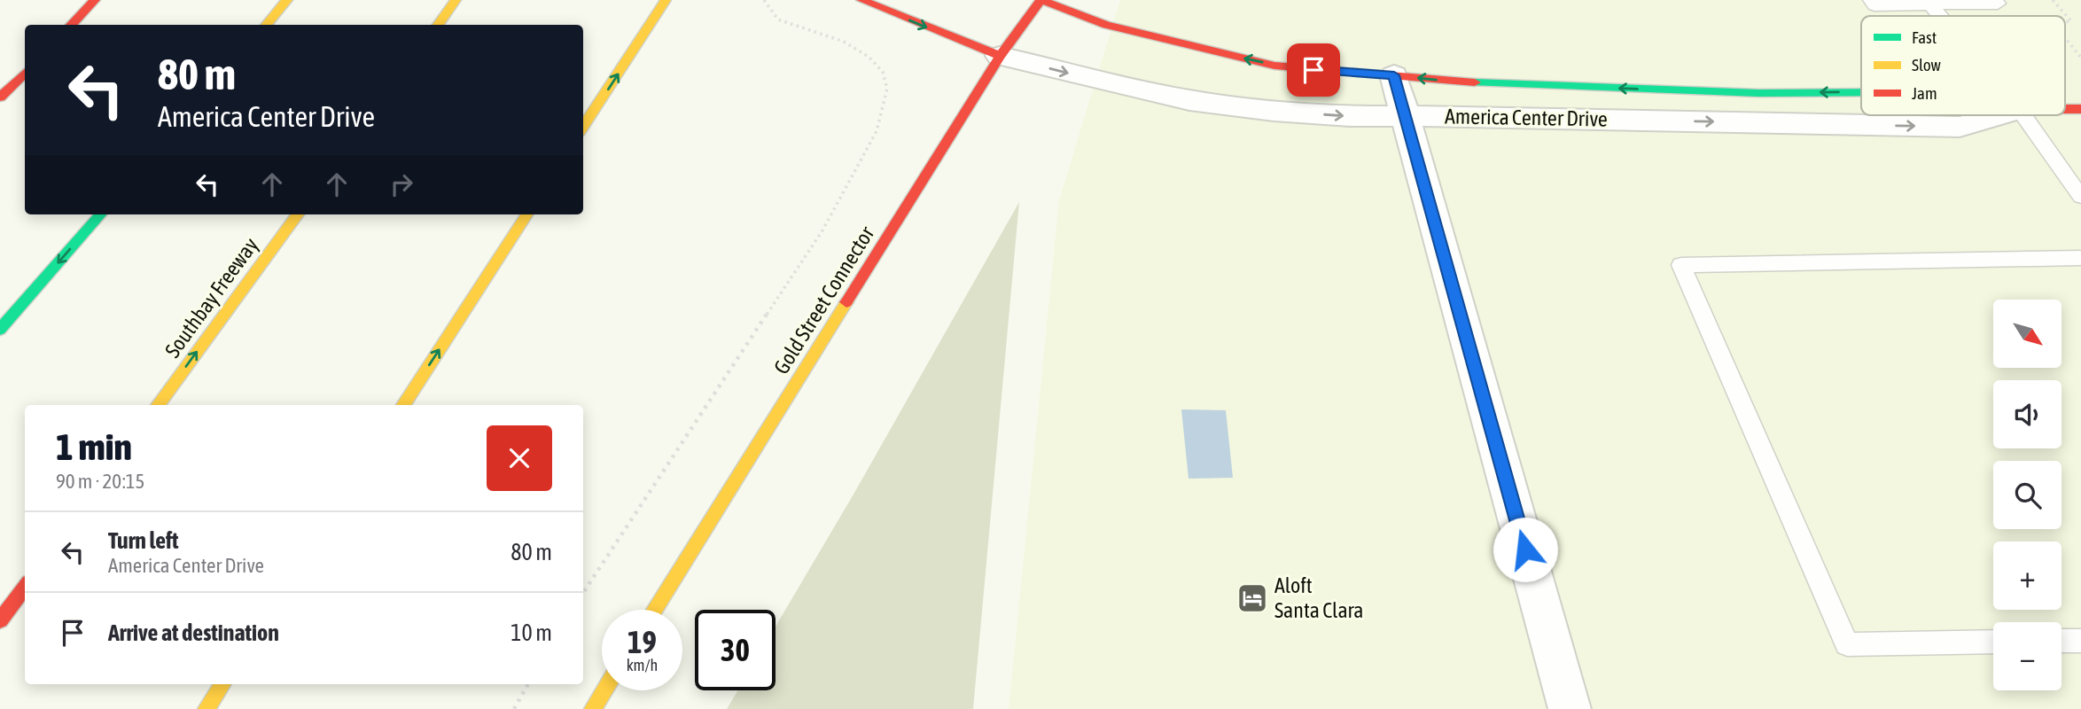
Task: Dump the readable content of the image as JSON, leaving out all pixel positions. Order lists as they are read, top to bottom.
{
  "streets": {
    "main road": ["America Center Drive", "Southbay Freeway", "Gold Street Connector"]
  },
  "crossings": [
    ["America Center Drive", "Gold Street Connector"]
  ],
  "one_way": ["Southbay Freeway"],
  "places": {
    "hotel": ["Aloft Santa Clara"]
  },
  "legend": ["Fast", "Slow", "Jam"],
  "north": "bottom right",
  "page": {
    "turn": ["80 m", "America Center Drive"],
    "map_buttons": ["+", "−"],
    "heading": ["1 min", "90 m · 20:15"],
    "list": [
      {
        "name": "Turn left",
        "note": "America Center Drive",
        "value": "80 m"
      },
      {
        "name": "Arrive at destination",
        "value": "10 m"
      }
    ],
    "speed": "19 km/h",
    "limit": "30"
  }
}
